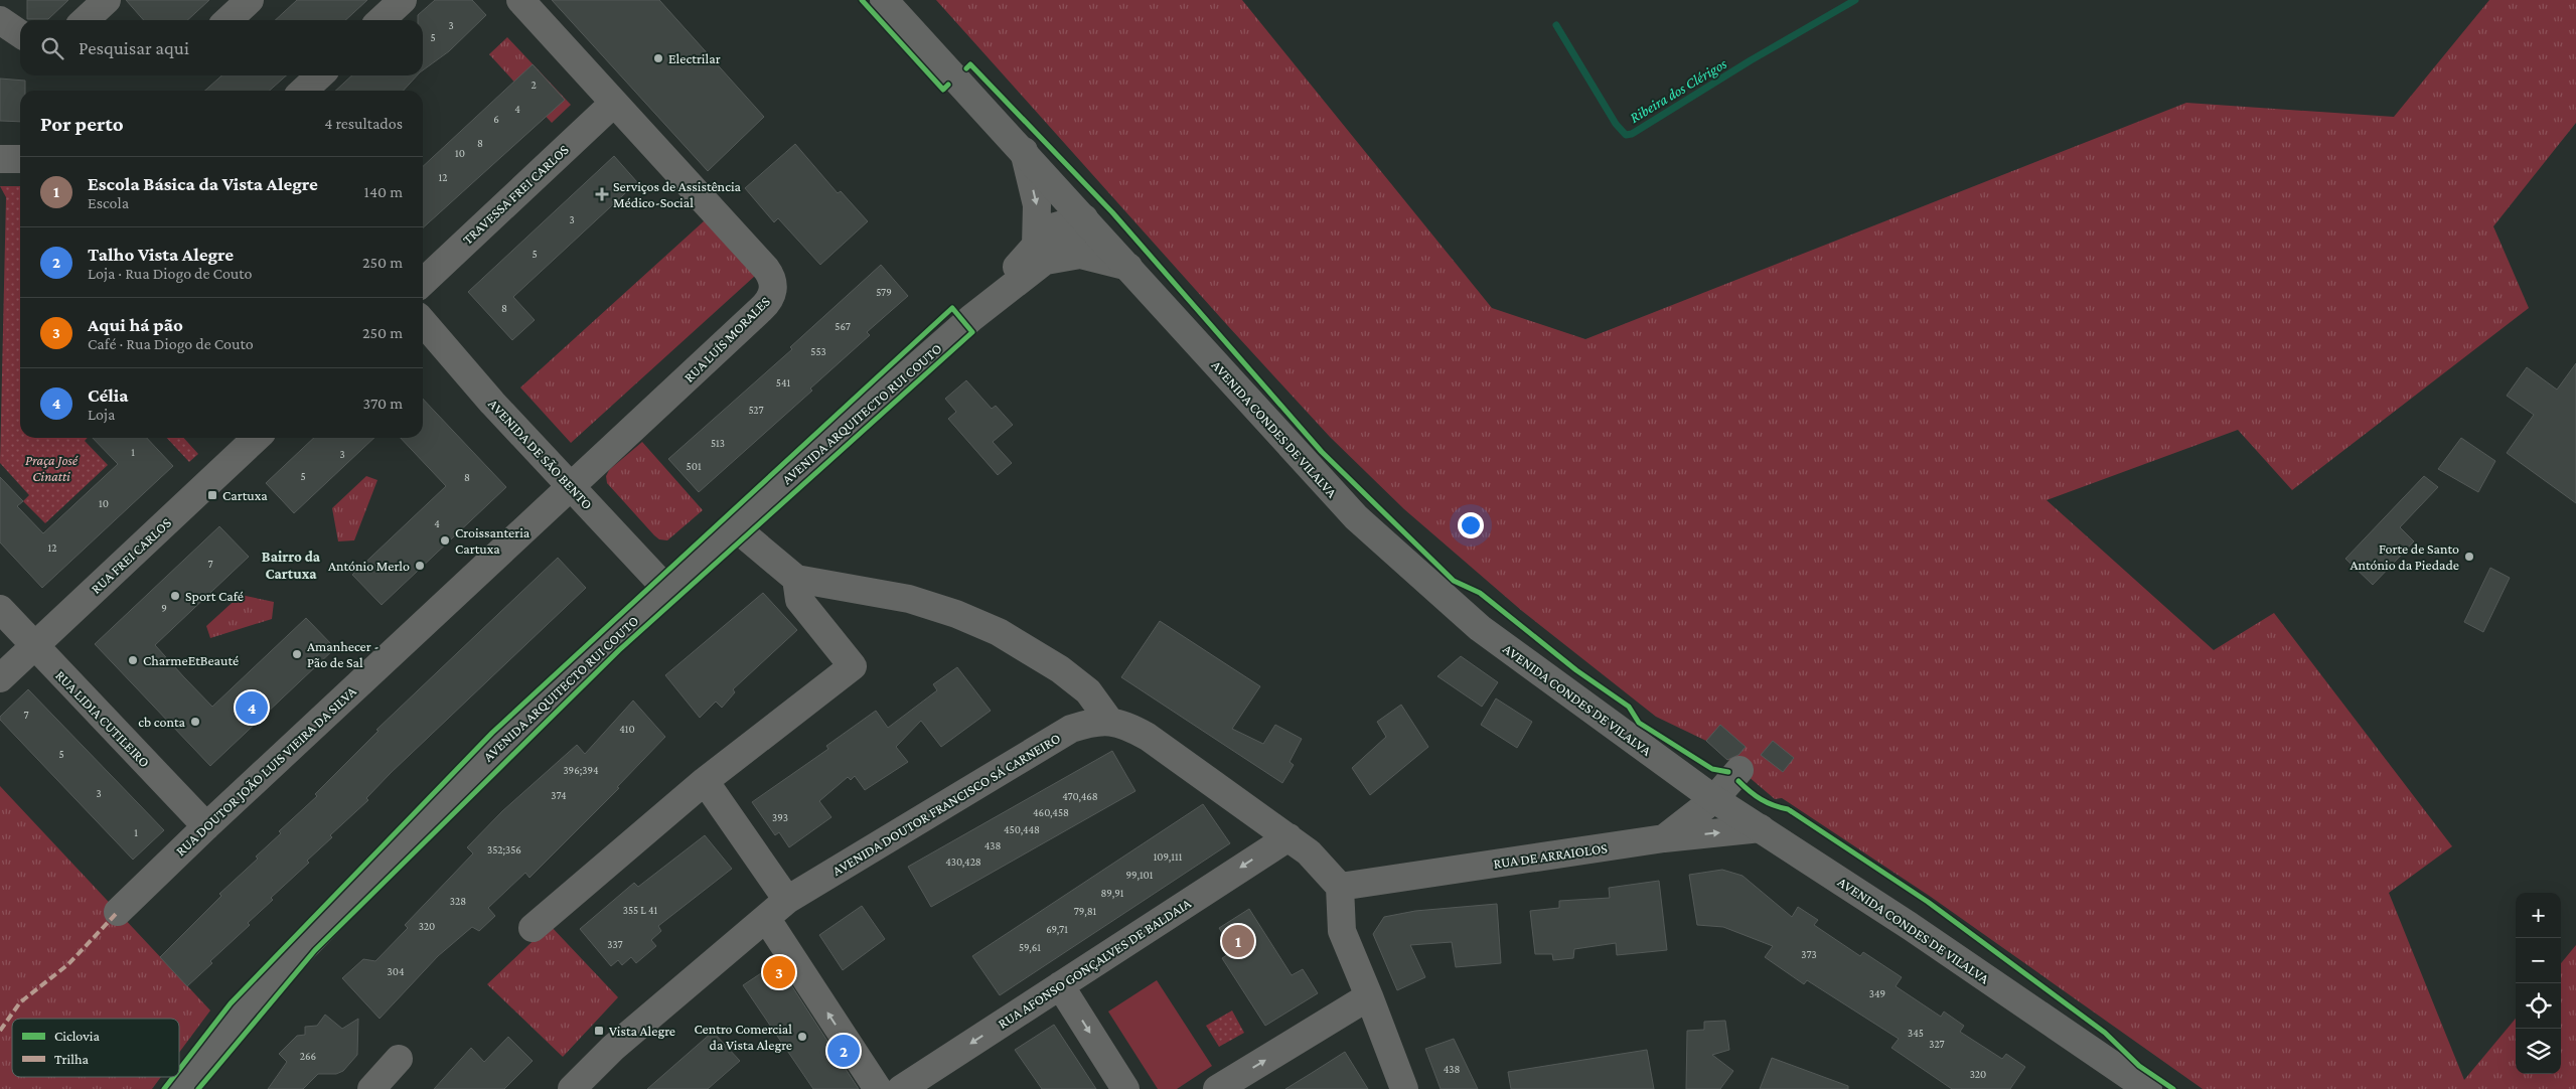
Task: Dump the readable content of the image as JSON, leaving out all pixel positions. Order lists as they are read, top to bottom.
{
  "streets": {
    "street": [
      "TRAVESSA FREI CARLOS",
      "RUA LUÍS MORALES",
      "AVENIDA ARQUITECTO RUI COUTO",
      "AVENIDA CONDES DE VILALVA",
      "AVENIDA DE SÃO BENTO",
      "RUA FREI CARLOS",
      "RUA LIDIA CUTILEIRO",
      "RUA DOUTOR JOÃO LUIS VIEIRA DA SILVA",
      "AVENIDA DOUTOR FRANCISCO SÁ CARNEIRO",
      "RUA DE ARRAIOLOS",
      "RUA AFONSO GONÇALVES DE BALDAIA"
    ]
  },
  "crossings": [
    ["TRAVESSA FREI CARLOS", "RUA LUÍS MORALES"],
    ["RUA LUÍS MORALES", "AVENIDA DE SÃO BENTO"],
    ["RUA LUÍS MORALES", "RUA DOUTOR JOÃO LUIS VIEIRA DA SILVA"],
    ["AVENIDA ARQUITECTO RUI COUTO", "AVENIDA CONDES DE VILALVA"],
    ["AVENIDA ARQUITECTO RUI COUTO", "AVENIDA DE SÃO BENTO"],
    ["AVENIDA CONDES DE VILALVA", "RUA DE ARRAIOLOS"],
    ["AVENIDA DE SÃO BENTO", "RUA DOUTOR JOÃO LUIS VIEIRA DA SILVA"],
    ["RUA FREI CARLOS", "RUA LIDIA CUTILEIRO"],
    ["RUA LIDIA CUTILEIRO", "RUA DOUTOR JOÃO LUIS VIEIRA DA SILVA"],
    ["AVENIDA DOUTOR FRANCISCO SÁ CARNEIRO", "RUA DE ARRAIOLOS"],
    ["AVENIDA DOUTOR FRANCISCO SÁ CARNEIRO", "RUA AFONSO GONÇALVES DE BALDAIA"]
  ],
  "districts": ["Bairro da Cartuxa"],
  "water": ["Ribeira dos Clérigos"],
  "parks": ["Praça José Cinatti"],
  "places": {
    "other": [
      "Electrilar",
      "Croissanteria Cartuxa",
      "Forte de Santo António da Piedade",
      "António Merlo",
      "Sport Café",
      "Amanhecer - Pão de Sal",
      "CharmeEtBeauté",
      "cb conta",
      "Centro Comercial da Vista Alegre"
    ],
    "health": ["Serviços de Assistência Médico-Social"],
    "transit": ["Cartuxa", "Vista Alegre"]
  },
  "house_numbers": [
    "3",
    "5",
    "2",
    "4",
    "6",
    "8",
    "10",
    "12",
    "3",
    "5",
    "579",
    "8",
    "567",
    "553",
    "541",
    "527",
    "513",
    "1",
    "3",
    "501",
    "5",
    "8",
    "10",
    "4",
    "12",
    "7",
    "9",
    "7",
    "410",
    "5",
    "396;394",
    "3",
    "374",
    "470,468",
    "460,458",
    "393",
    "450,448",
    "1",
    "438",
    "352;356",
    "109,111",
    "430,428",
    "99,101",
    "89,91",
    "328",
    "355 L 41",
    "79,81",
    "320",
    "69,71",
    "337",
    "59,61",
    "373",
    "304",
    "349",
    "345",
    "327",
    "266",
    "438",
    "320"
  ],
  "legend": ["Ciclovia", "Trilha"],
  "page": {
    "search": "Pesquisar aqui",
    "heading": ["Por perto", "4 resultados"],
    "list": [
      {
        "mark": "1",
        "name": "Escola Básica da Vista Alegre",
        "note": "Escola",
        "value": "140 m"
      },
      {
        "mark": "2",
        "name": "Talho Vista Alegre",
        "note": "Loja · Rua Diogo de Couto",
        "value": "250 m"
      },
      {
        "mark": "3",
        "name": "Aqui há pão",
        "note": "Café · Rua Diogo de Couto",
        "value": "250 m"
      },
      {
        "mark": "4",
        "name": "Célia",
        "note": "Loja",
        "value": "370 m"
      }
    ],
    "pins": [
      "4",
      "1",
      "3",
      "2"
    ],
    "map_buttons": ["+", "−"]
  }
}
